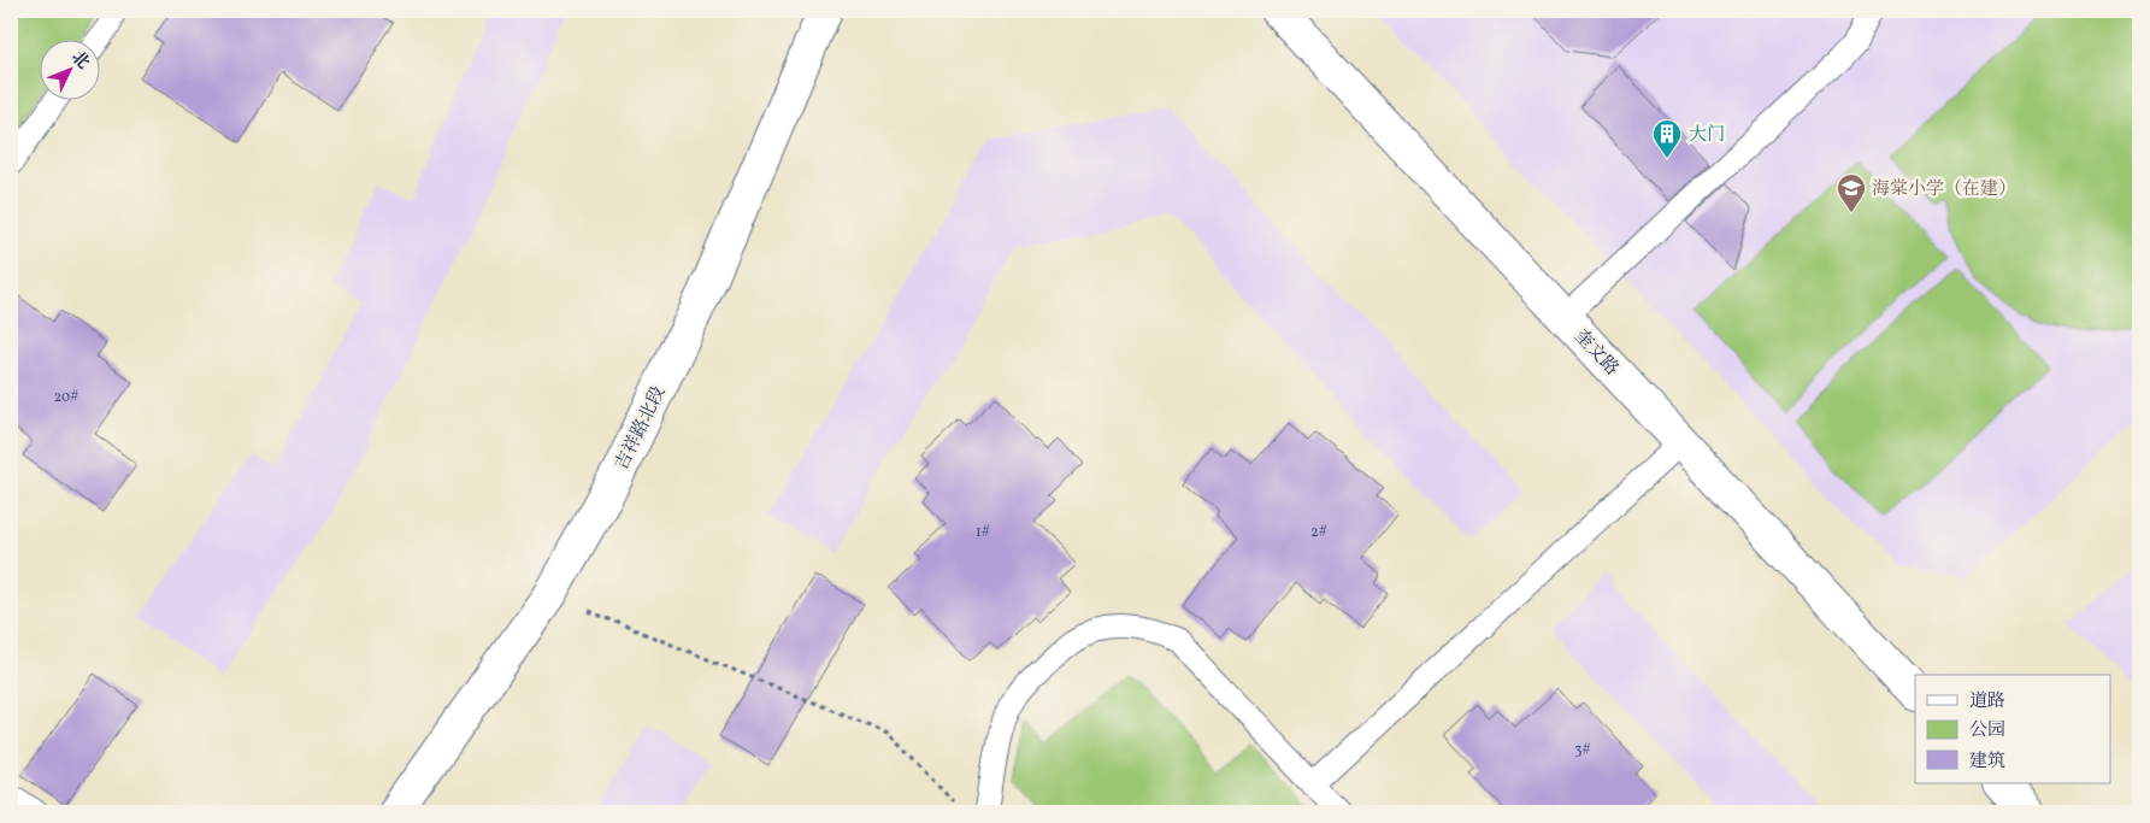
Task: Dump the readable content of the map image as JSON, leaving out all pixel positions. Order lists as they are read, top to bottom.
{
  "streets": {
    "street": ["奎文路", "吉祥路北段"]
  },
  "places": {
    "building": ["大门"],
    "school or university": ["海棠小学（在建）"]
  },
  "house_numbers": [
    "20#",
    "1#",
    "2#",
    "3#"
  ],
  "legend": ["道路", "公园", "建筑"],
  "north": "top right"
}
